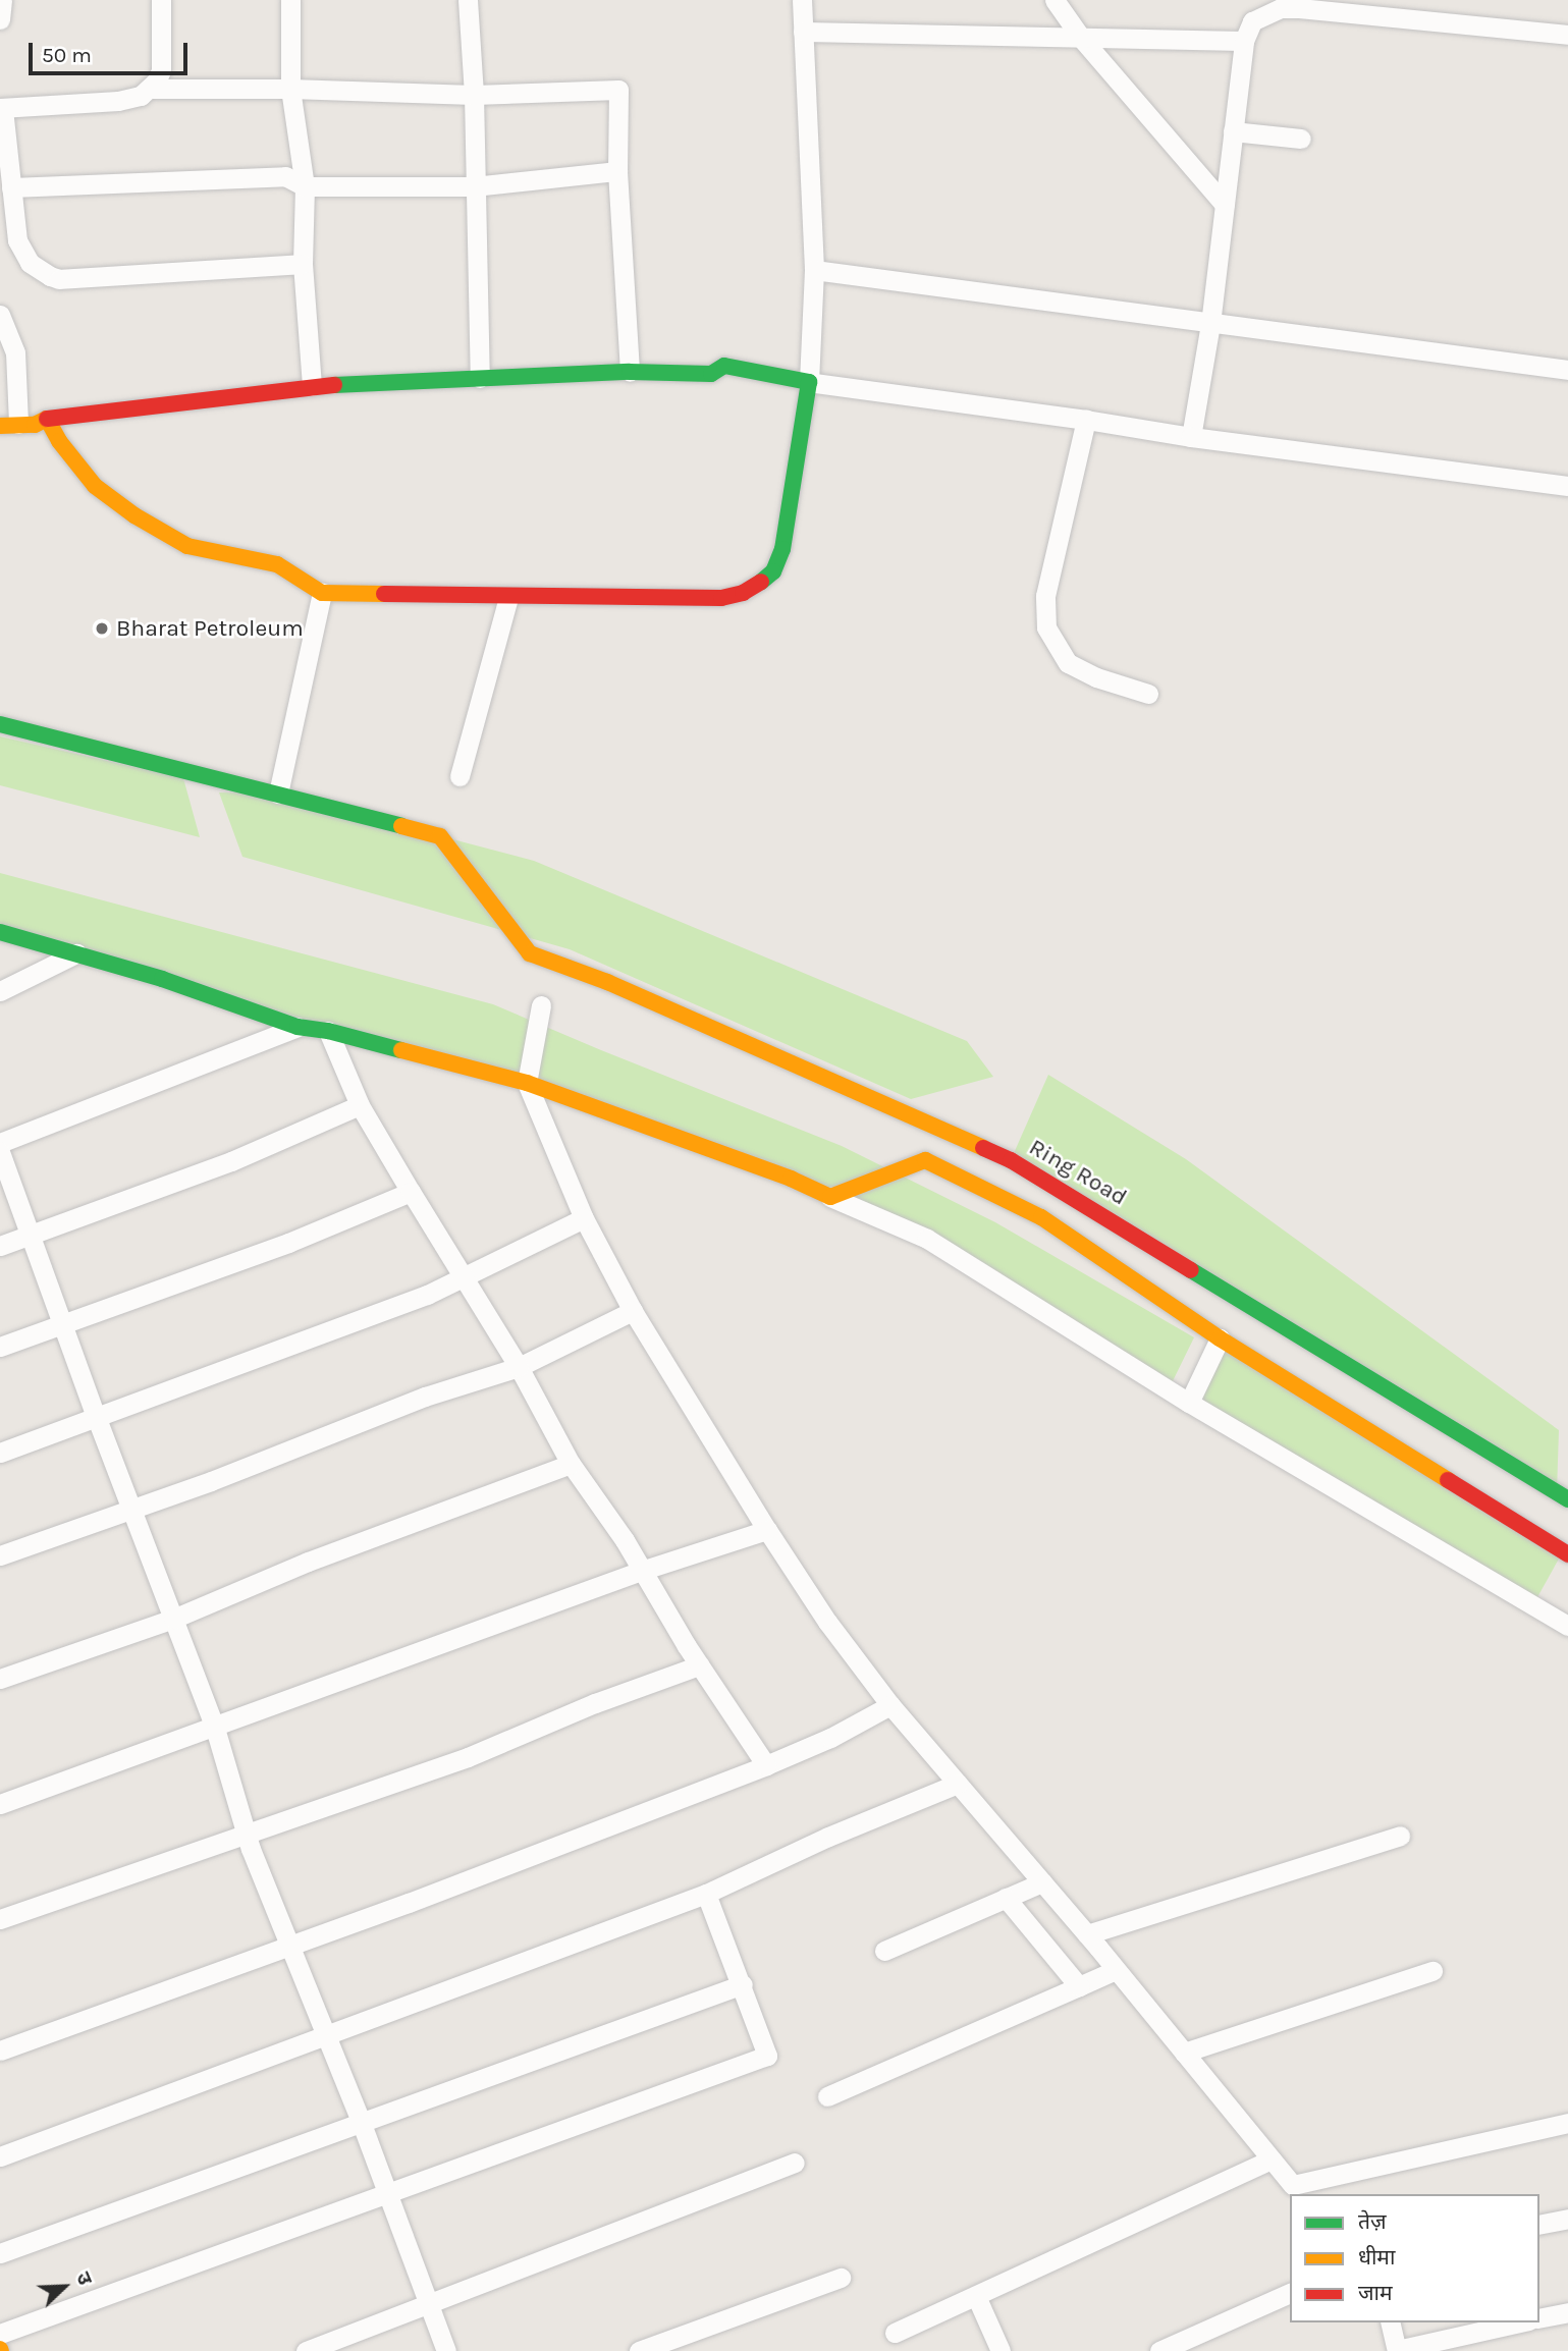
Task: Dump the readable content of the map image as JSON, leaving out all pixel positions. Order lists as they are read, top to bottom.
{
  "streets": {
    "street": ["Ring Road"]
  },
  "places": ["Bharat Petroleum"],
  "legend": ["तेज़", "धीमा", "जाम"],
  "scale_bar": "50 m",
  "north": "top right"
}
